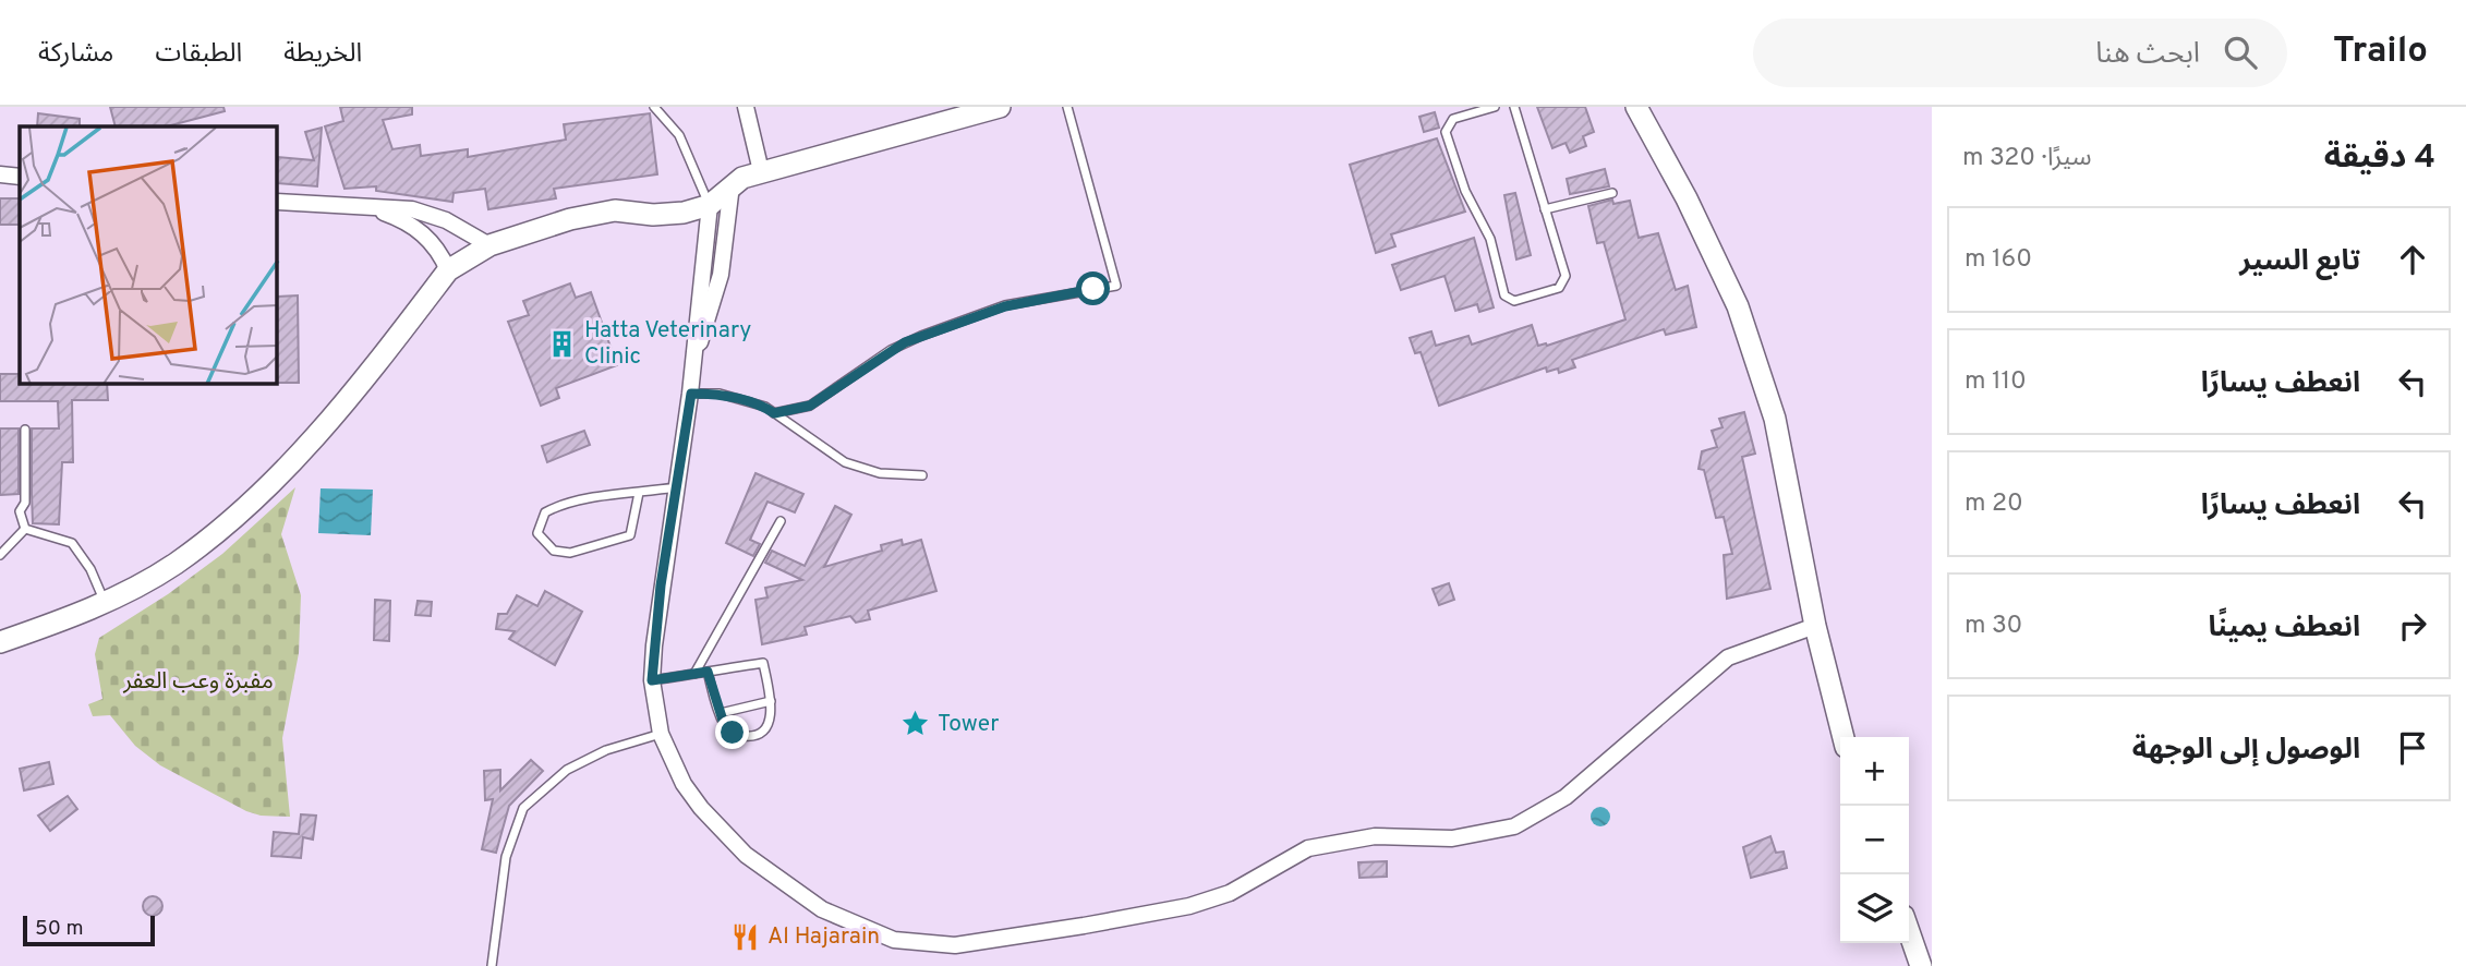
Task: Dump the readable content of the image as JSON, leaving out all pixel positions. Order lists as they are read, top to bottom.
{
  "parks": ["مفبرة وعب العفر"],
  "places": {
    "building": ["Hatta Veterinary Clinic"],
    "place": ["Tower"],
    "restaurant": ["Al Hajarain"]
  },
  "scale_bar": "50 m",
  "page": {
    "header": "Trailo",
    "search": "ابحث هنا",
    "nav": ["الخريطة", "الطبقات", "مشاركة"],
    "heading": ["4 دقيقة", "سيرًا · 320 m"],
    "list": [
      ["تابع السير", "160 m"],
      ["انعطف يسارًا", "110 m"],
      ["انعطف يسارًا", "20 m"],
      ["انعطف يمينًا", "30 m"],
      "الوصول إلى الوجهة"
    ],
    "map_buttons": ["+", "−"],
    "scale": "50 m"
  }
}
